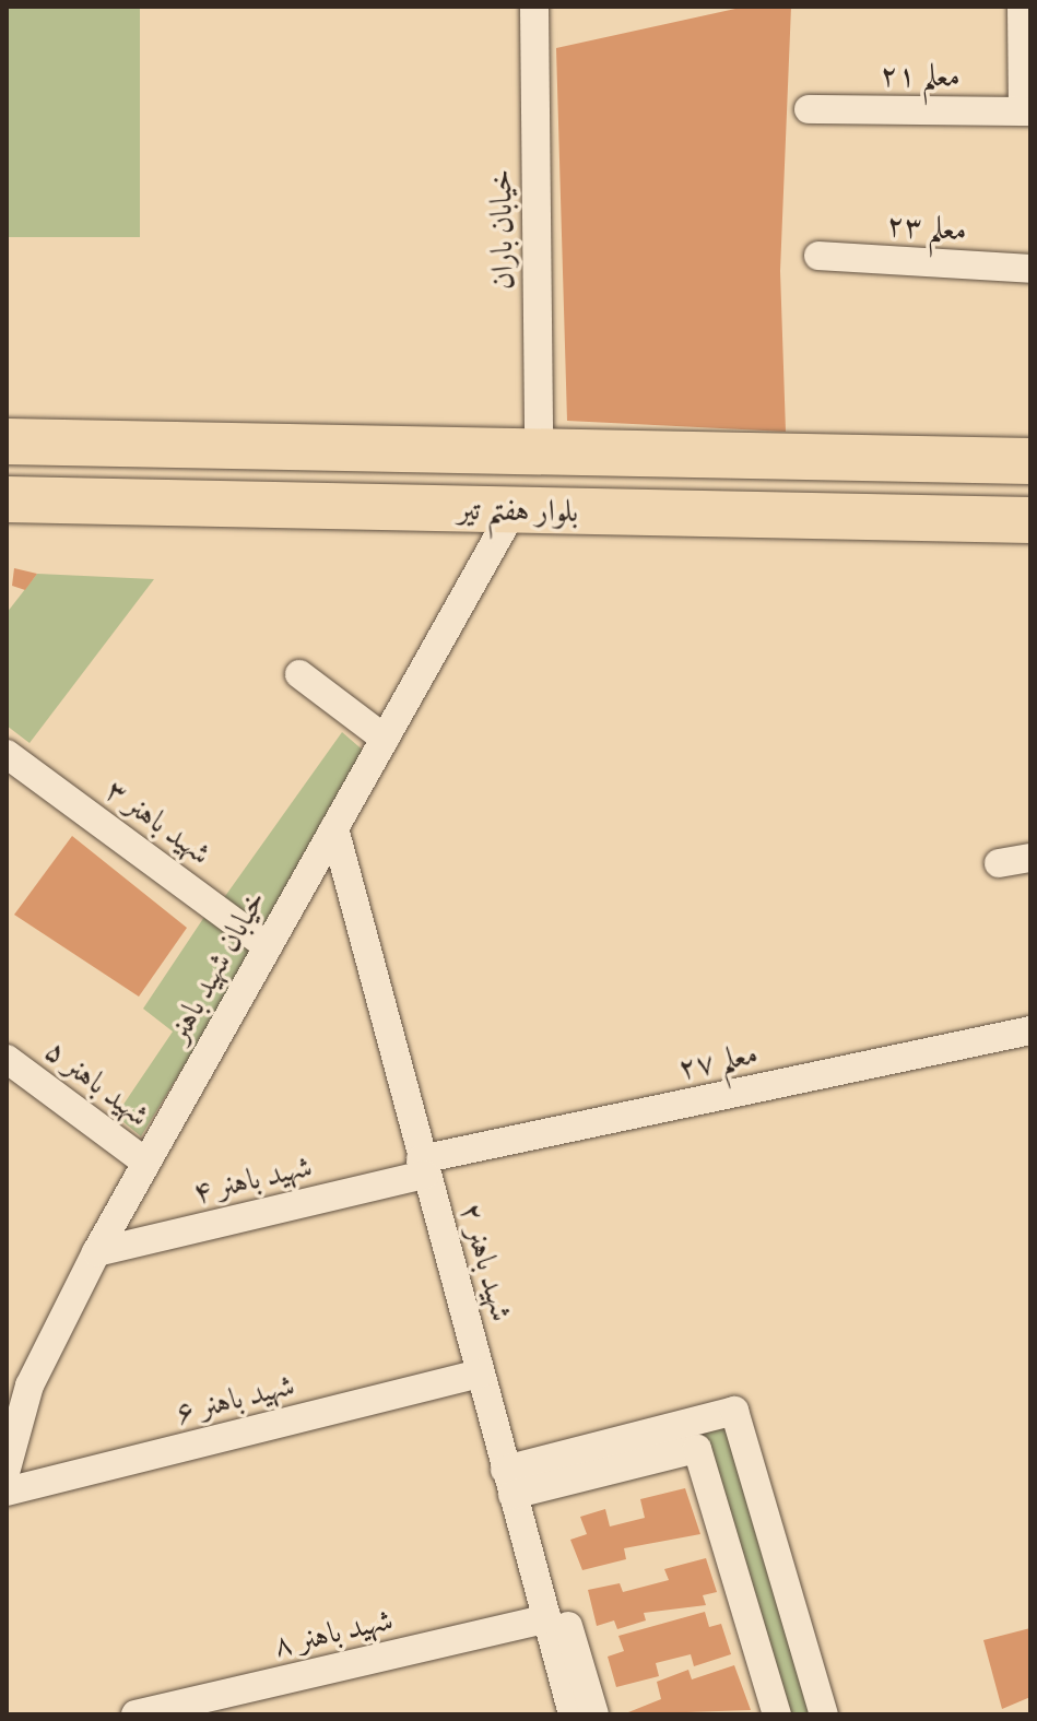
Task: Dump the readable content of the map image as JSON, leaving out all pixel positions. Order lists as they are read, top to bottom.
{
  "streets": {
    "main road": ["بلوار هفتم تیر"],
    "street": [
      "معلم ۲۱",
      "معلم ۲۳",
      "خیابان باران",
      "شهید باهنر ۳",
      "خیابان شهید باهنر",
      "معلم ۲۷",
      "شهید باهنر ۵",
      "شهید باهنر ۴",
      "شهید باهنر ۲",
      "شهید باهنر ۶",
      "شهید باهنر ۸"
    ]
  },
  "crossings": [
    ["خیابان باران", "بلوار هفتم تیر"],
    ["بلوار هفتم تیر", "خیابان شهید باهنر"],
    ["شهید باهنر ۳", "خیابان شهید باهنر"],
    ["خیابان شهید باهنر", "شهید باهنر ۵"],
    ["خیابان شهید باهنر", "شهید باهنر ۴"],
    ["خیابان شهید باهنر", "شهید باهنر ۲"],
    ["معلم ۲۷", "شهید باهنر ۴"],
    ["معلم ۲۷", "شهید باهنر ۲"],
    ["شهید باهنر ۴", "شهید باهنر ۲"],
    ["شهید باهنر ۲", "شهید باهنر ۶"],
    ["شهید باهنر ۲", "شهید باهنر ۸"]
  ]
}
